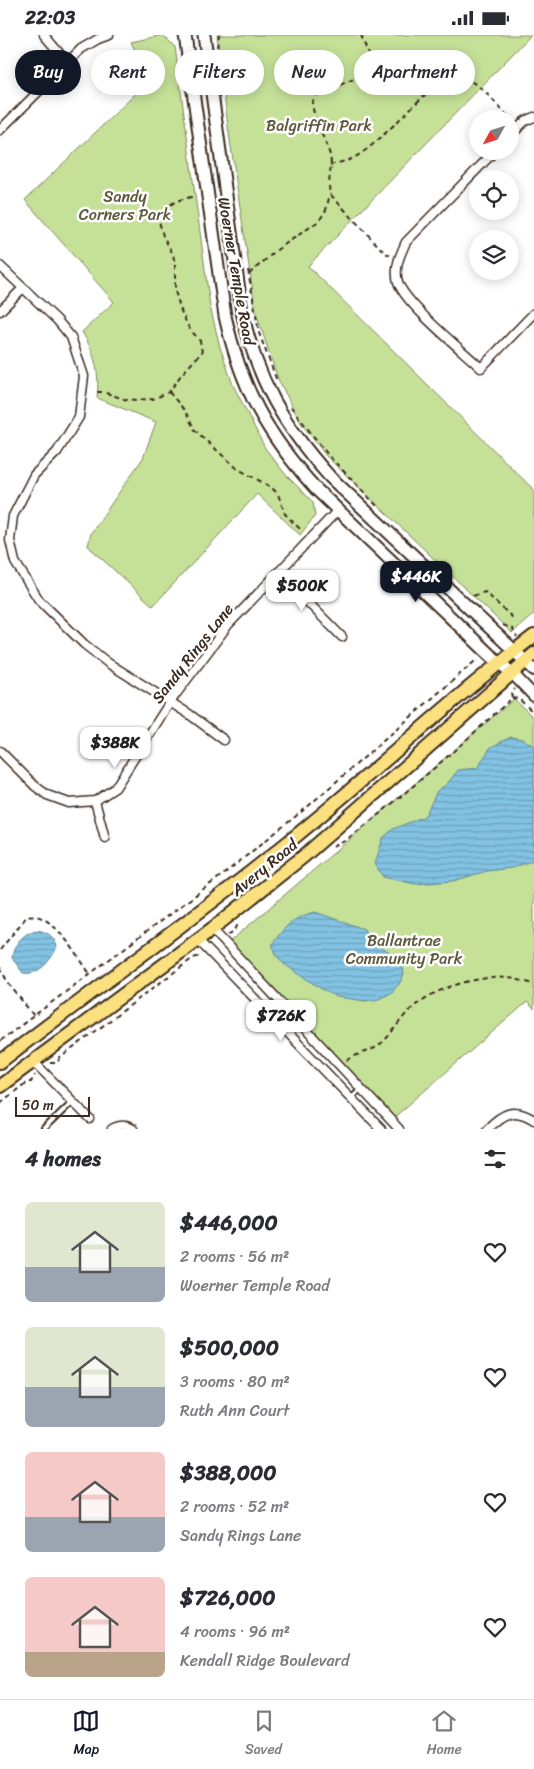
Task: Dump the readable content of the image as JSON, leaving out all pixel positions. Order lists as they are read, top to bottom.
{
  "streets": {
    "main road": ["Woerner Temple Road", "Avery Road"],
    "street": ["Sandy Rings Lane"]
  },
  "crossings": [
    ["Woerner Temple Road", "Sandy Rings Lane"],
    ["Woerner Temple Road", "Avery Road"]
  ],
  "parks": ["Balgriffin Park", "Sandy Corners Park", "Ballantrae Community Park"],
  "scale_bar": "50 m",
  "north": "bottom left",
  "page": {
    "status": "22:03",
    "chip": [
      "Buy",
      "Rent",
      "Filters",
      "New",
      "Apartment"
    ],
    "price": [
      "$446K",
      "$500K",
      "$388K",
      "$726K"
    ],
    "scale": "50 m",
    "heading": "4 homes",
    "list": [
      {
        "name": "$446,000",
        "note": "2 rooms · 56 m² · Woerner Temple Road"
      },
      {
        "name": "$500,000",
        "note": "3 rooms · 80 m² · Ruth Ann Court"
      },
      {
        "name": "$388,000",
        "note": "2 rooms · 52 m² · Sandy Rings Lane"
      },
      {
        "name": "$726,000",
        "note": "4 rooms · 96 m² · Kendall Ridge Boulevard"
      }
    ],
    "tabs": ["Map", "Saved", "Home"]
  }
}
